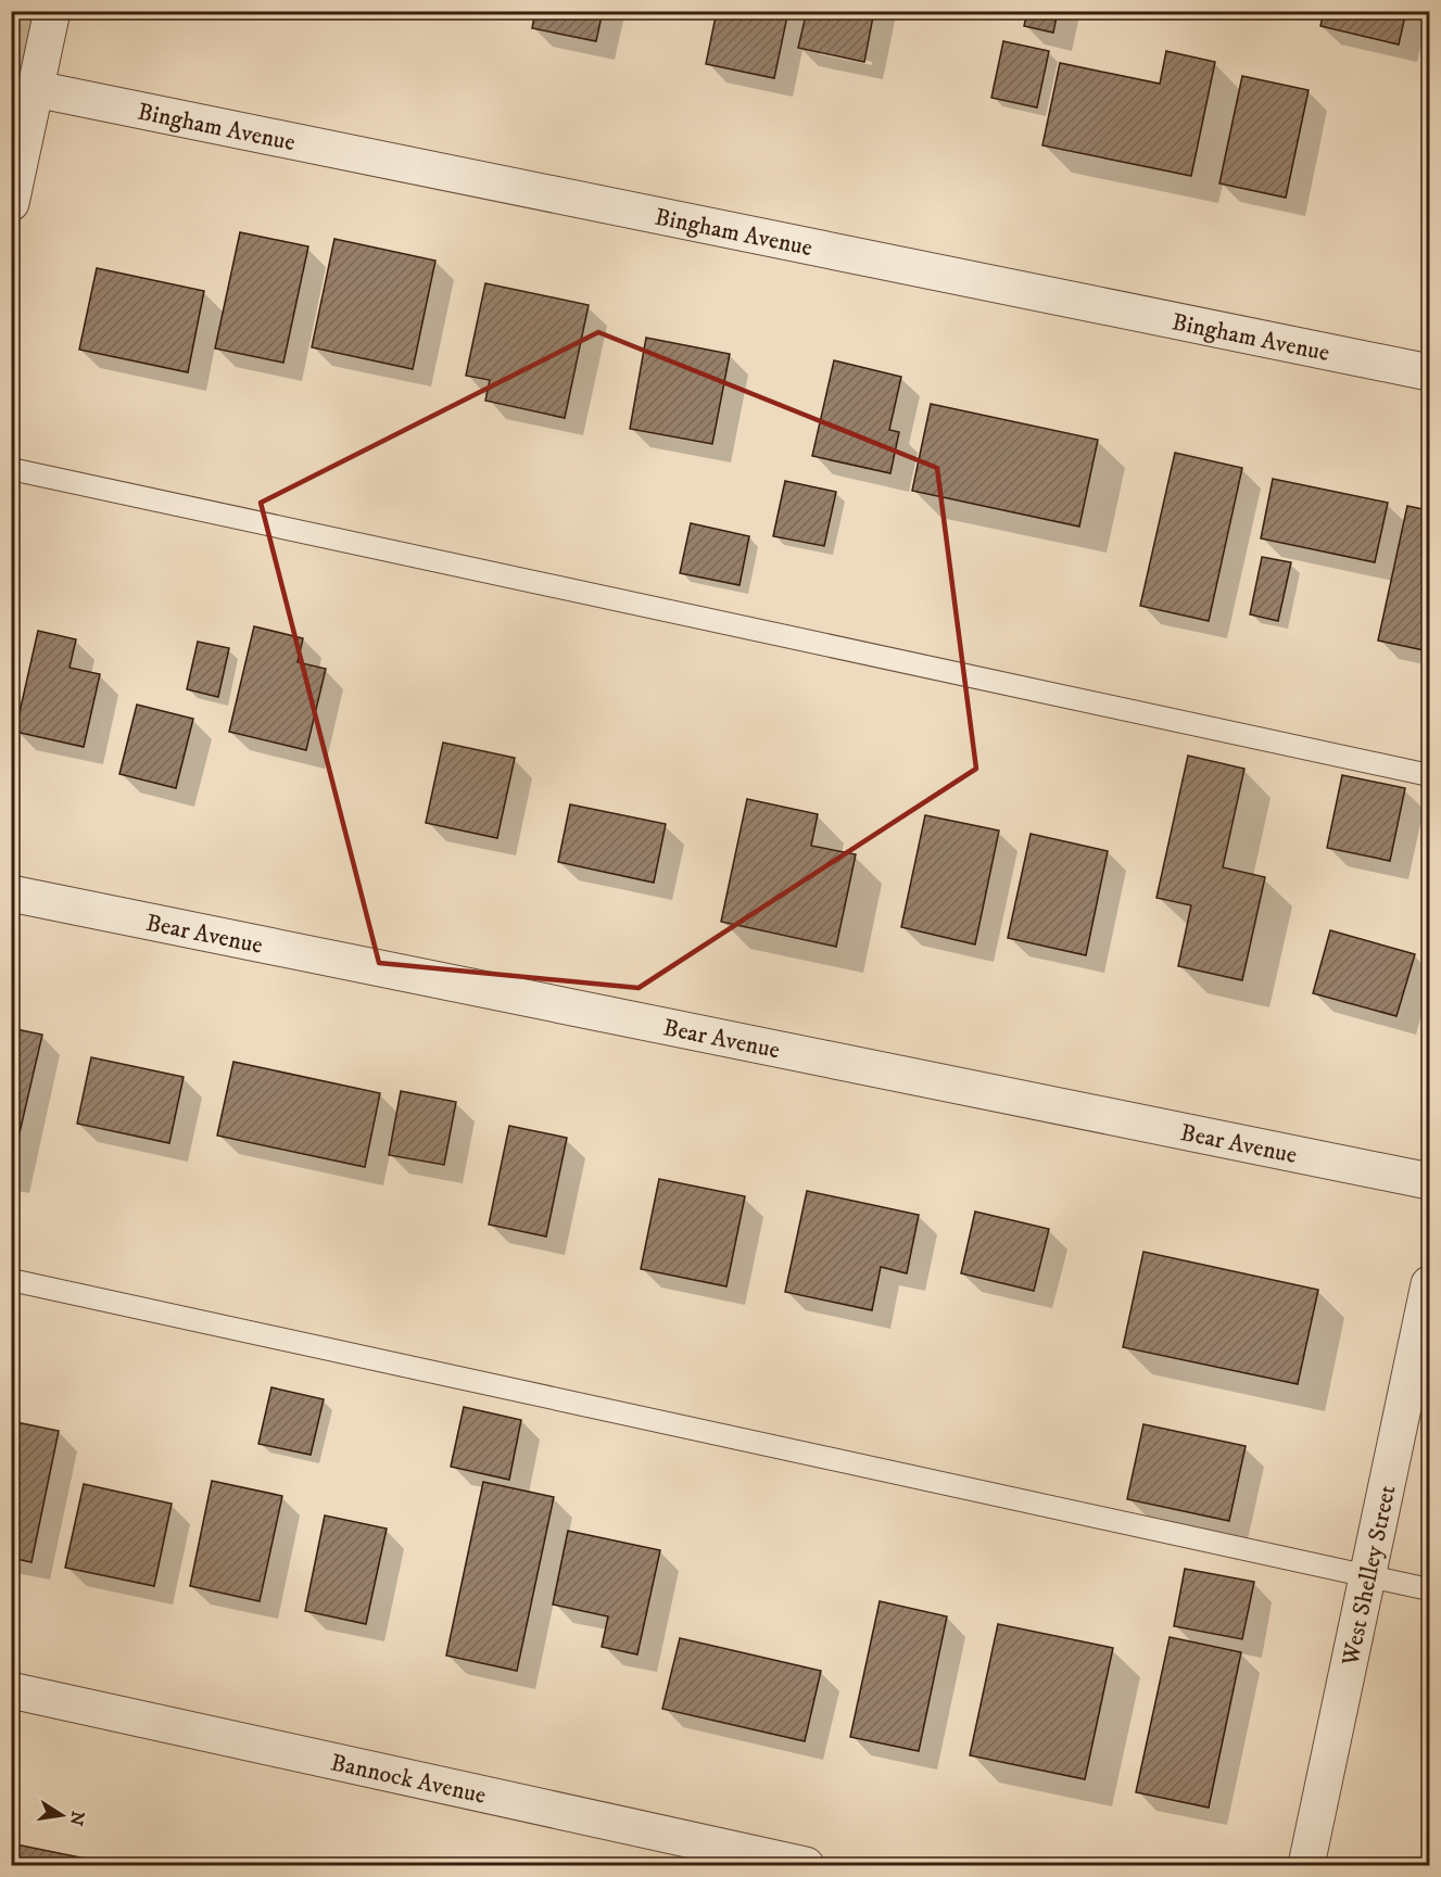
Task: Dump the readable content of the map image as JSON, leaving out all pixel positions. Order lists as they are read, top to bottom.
{
  "streets": {
    "street": [
      "Bingham Avenue",
      "Bear Avenue",
      "West Shelley Street",
      "Bannock Avenue"
    ]
  },
  "north": "right"
}
